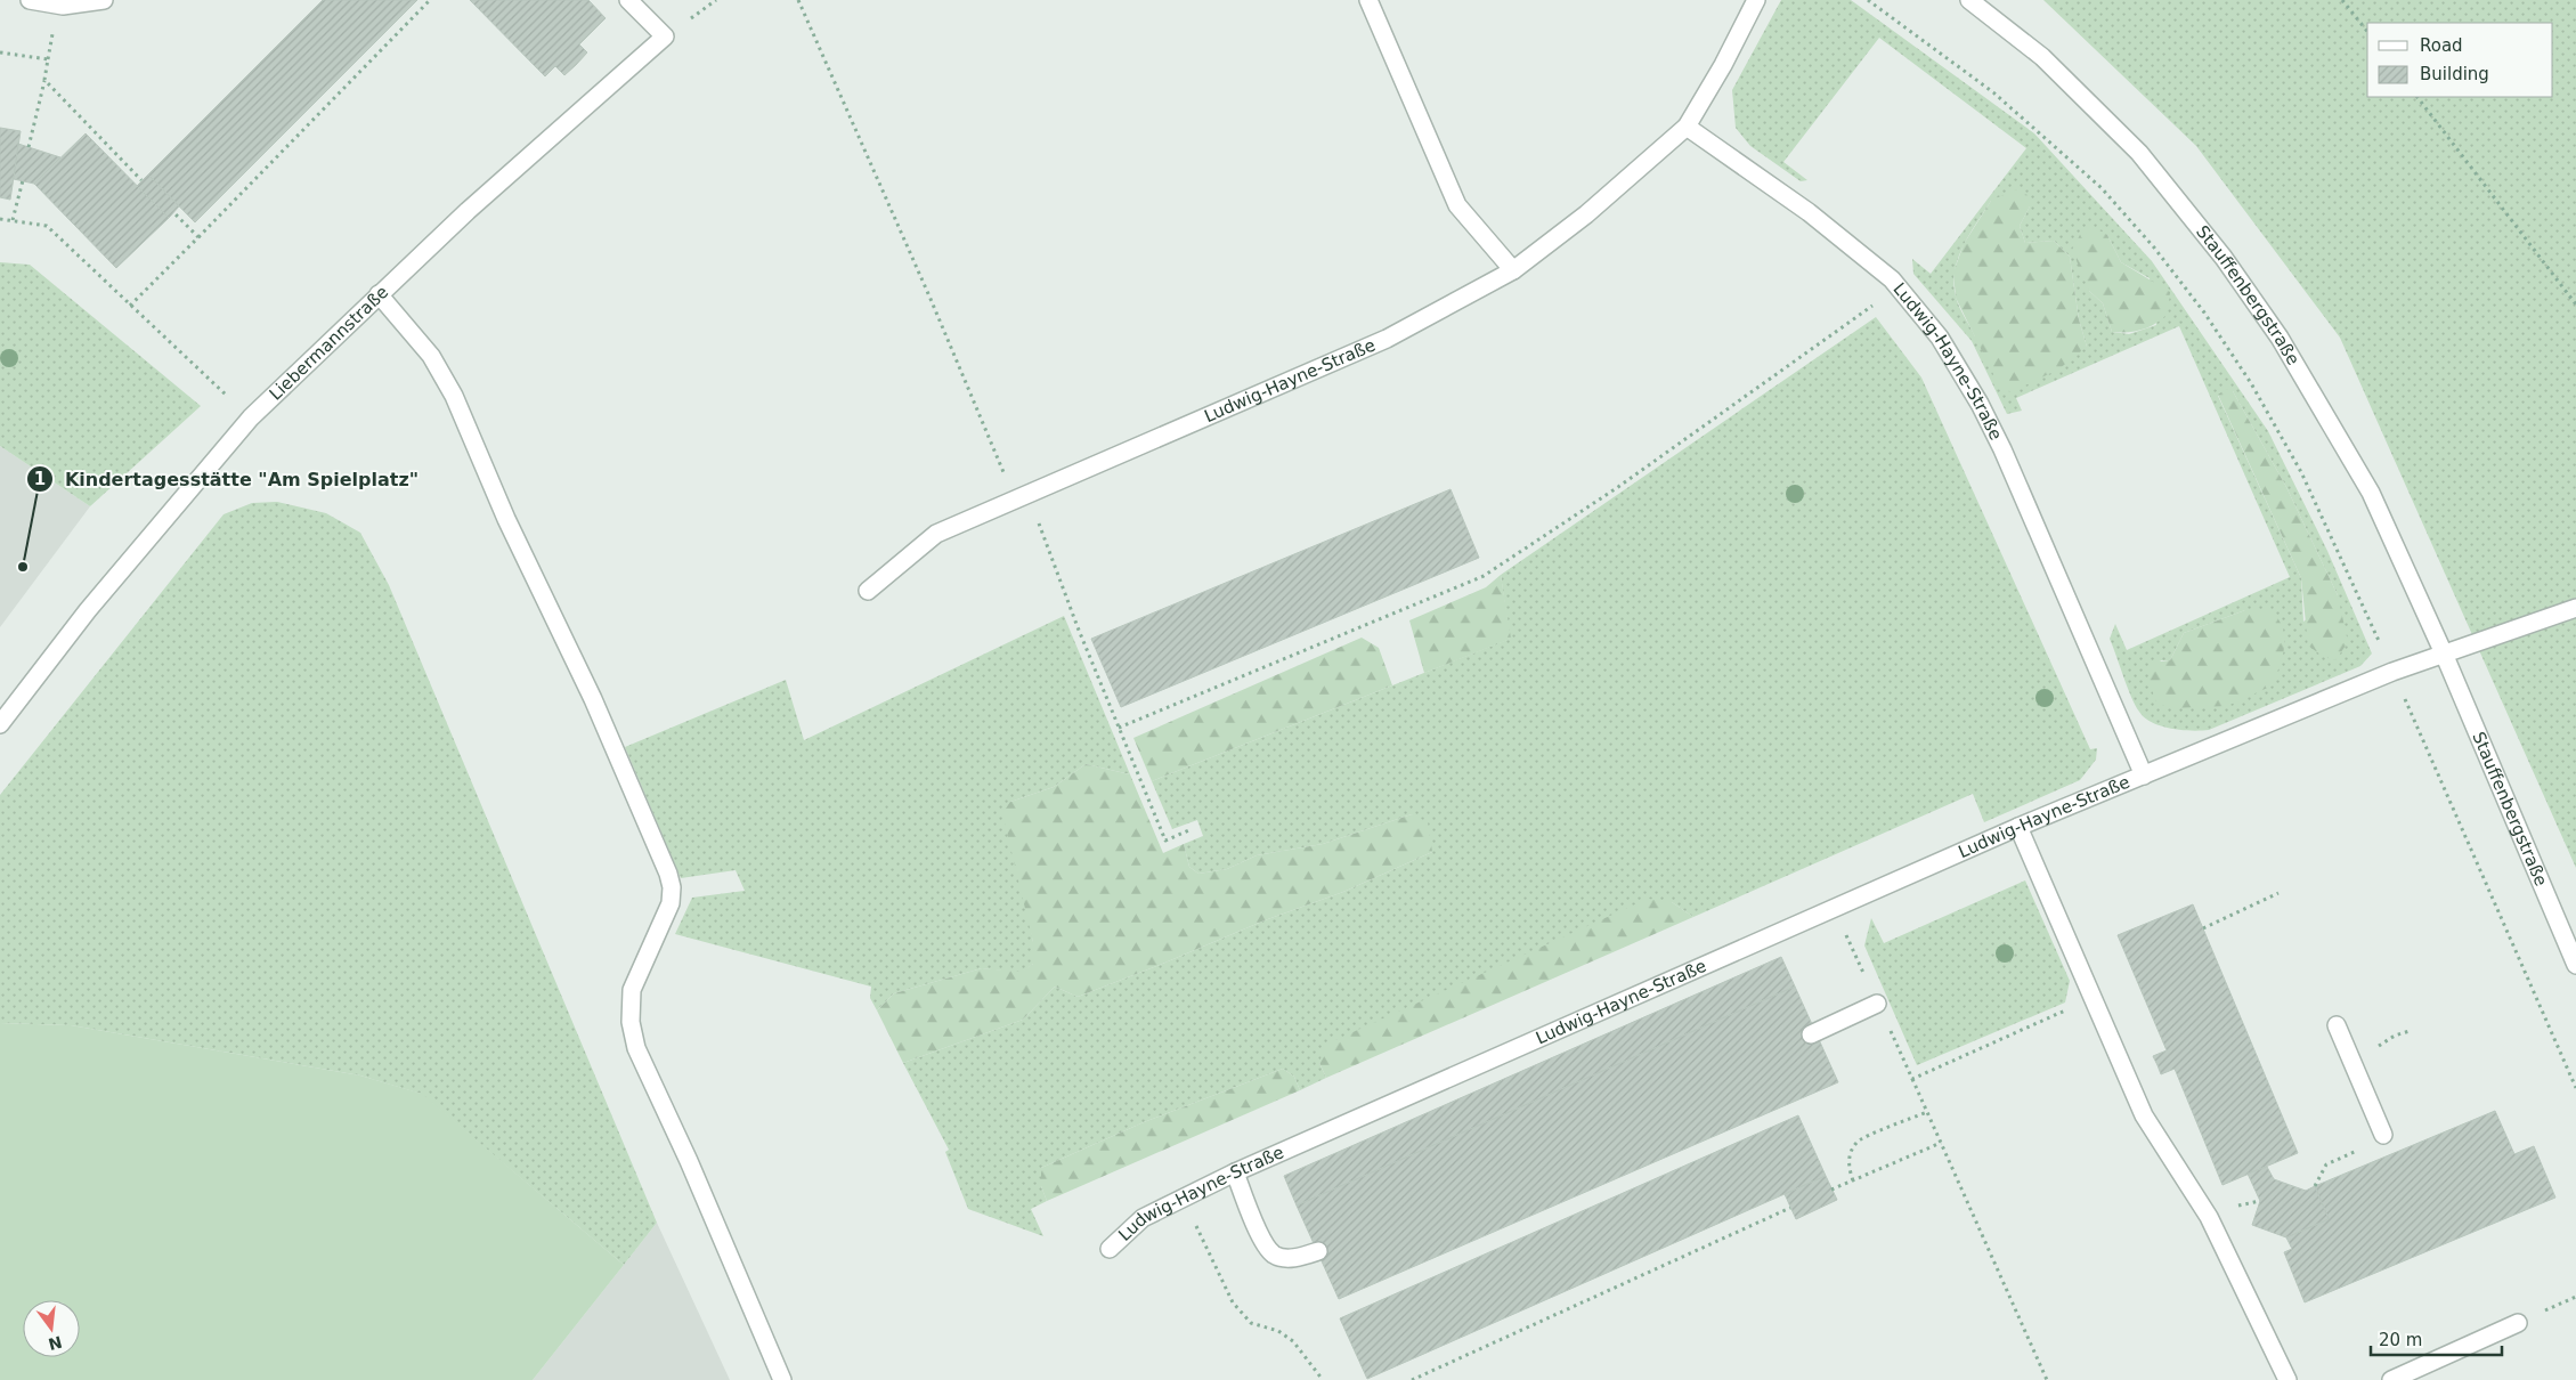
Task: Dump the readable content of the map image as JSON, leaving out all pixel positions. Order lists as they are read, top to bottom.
{
  "streets": {
    "street": ["Stauffenbergstraße", "Liebermannstraße", "Ludwig-Hayne-Straße"]
  },
  "crossings": [
    ["Stauffenbergstraße", "Ludwig-Hayne-Straße"]
  ],
  "places": ["Kindertagesstätte \"Am Spielplatz\""],
  "legend": ["Road", "Building"],
  "scale_bar": "20 m",
  "north": "bottom"
}
